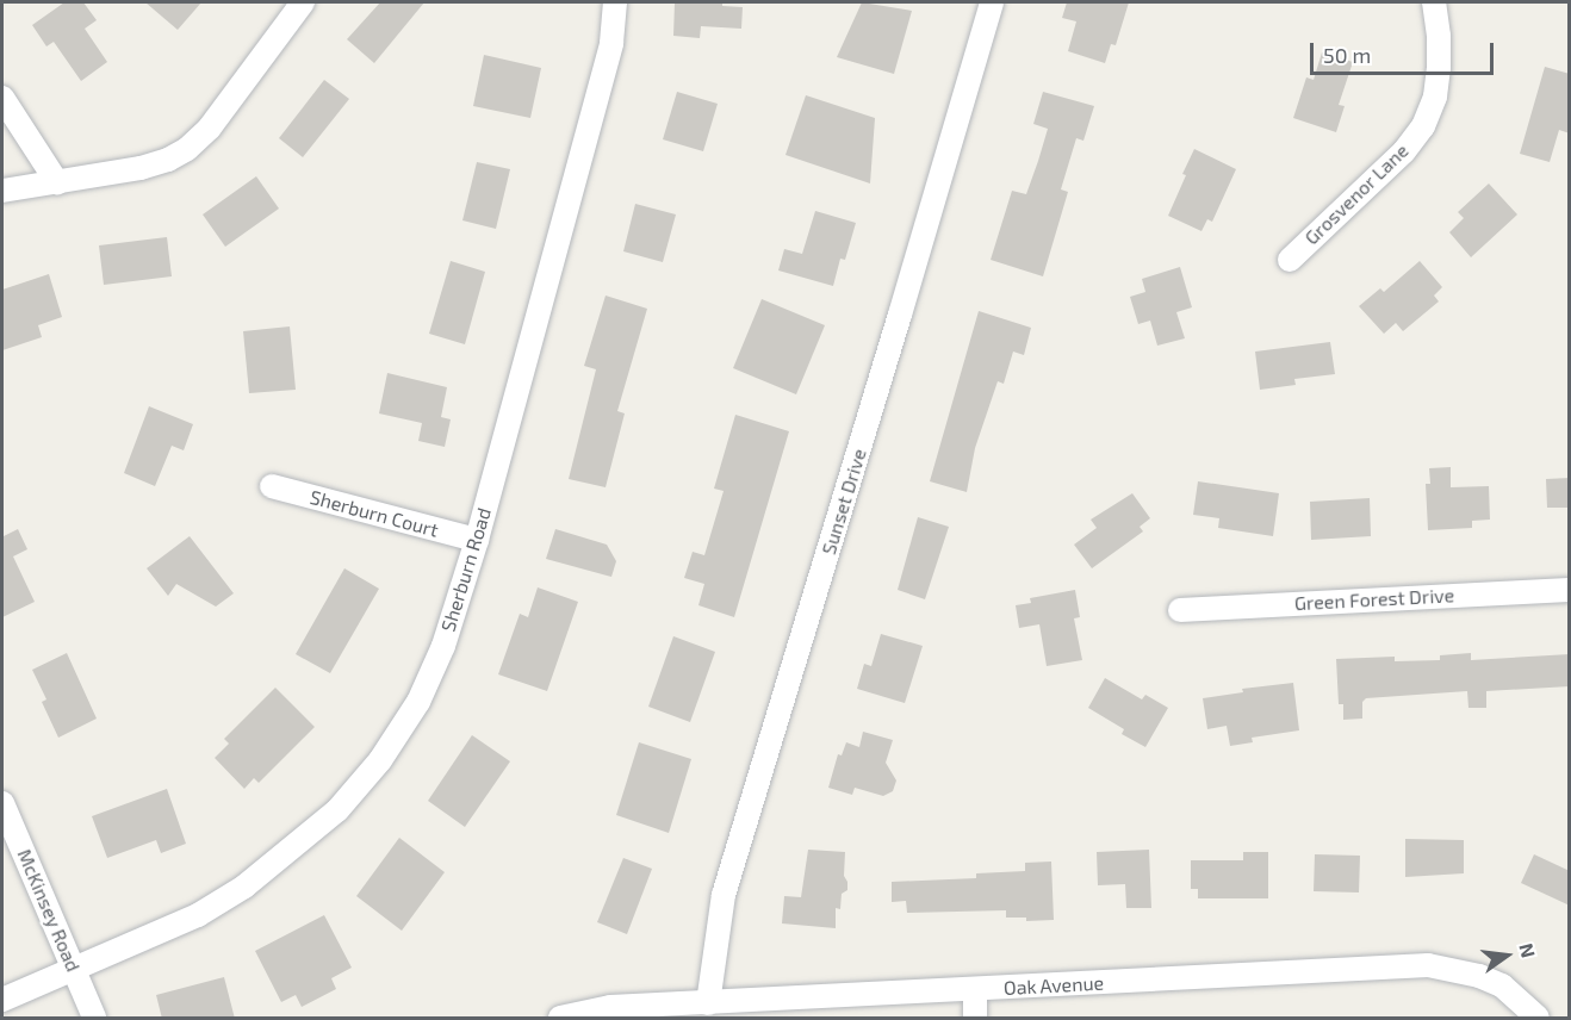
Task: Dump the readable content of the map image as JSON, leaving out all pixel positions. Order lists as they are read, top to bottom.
{
  "streets": {
    "street": [
      "Grosvenor Lane",
      "Sunset Drive",
      "Sherburn Court",
      "Sherburn Road",
      "Green Forest Drive",
      "McKinsey Road",
      "Oak Avenue"
    ]
  },
  "crossings": [
    ["Sunset Drive", "Oak Avenue"],
    ["Sherburn Court", "Sherburn Road"],
    ["Sherburn Road", "McKinsey Road"]
  ],
  "scale_bar": "50 m",
  "north": "right"
}
